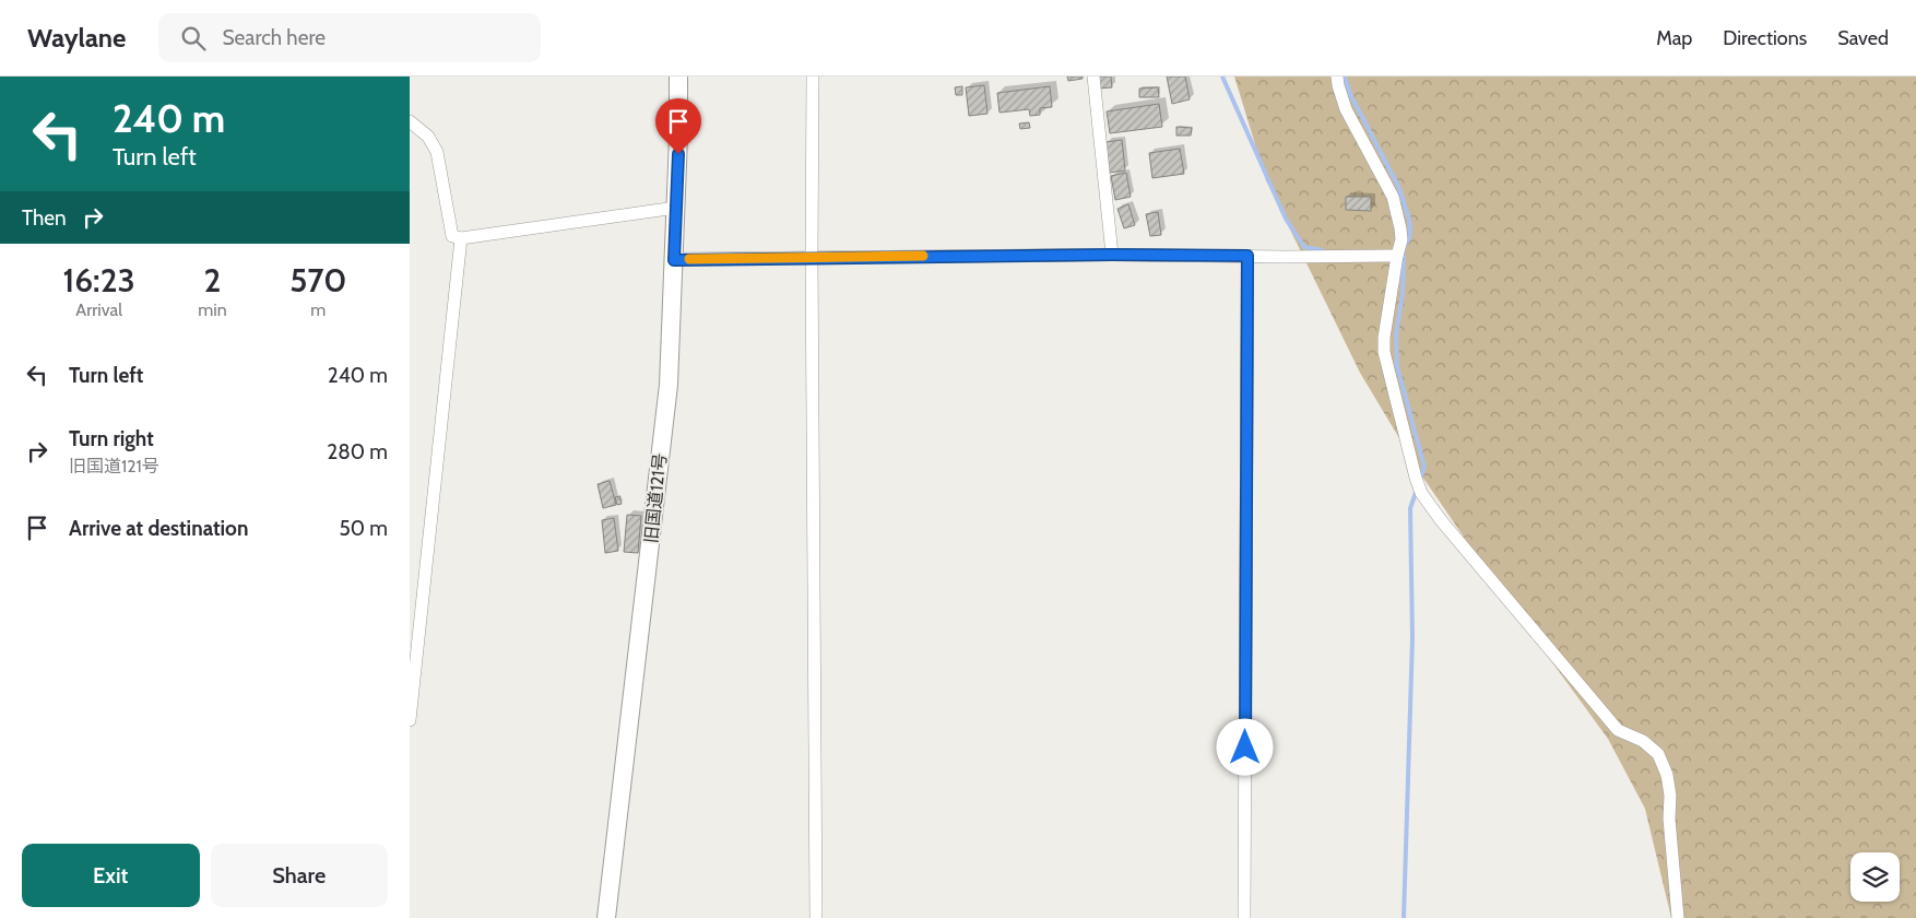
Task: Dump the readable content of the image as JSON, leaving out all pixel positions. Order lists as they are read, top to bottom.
{
  "streets": {
    "street": ["旧国道121号"]
  },
  "page": {
    "header": "Waylane",
    "search": "Search here",
    "nav": ["Map", "Directions", "Saved"],
    "turn": ["240 m", "Turn left"],
    "then": "Then",
    "eta": [
      "16:23",
      "Arrival",
      "2",
      "min",
      "570",
      "m"
    ],
    "list": [
      {
        "name": "Turn left",
        "value": "240 m"
      },
      {
        "name": "Turn right",
        "note": "旧国道121号",
        "value": "280 m"
      },
      {
        "name": "Arrive at destination",
        "value": "50 m"
      }
    ],
    "buttons": ["Exit", "Share"]
  }
}
